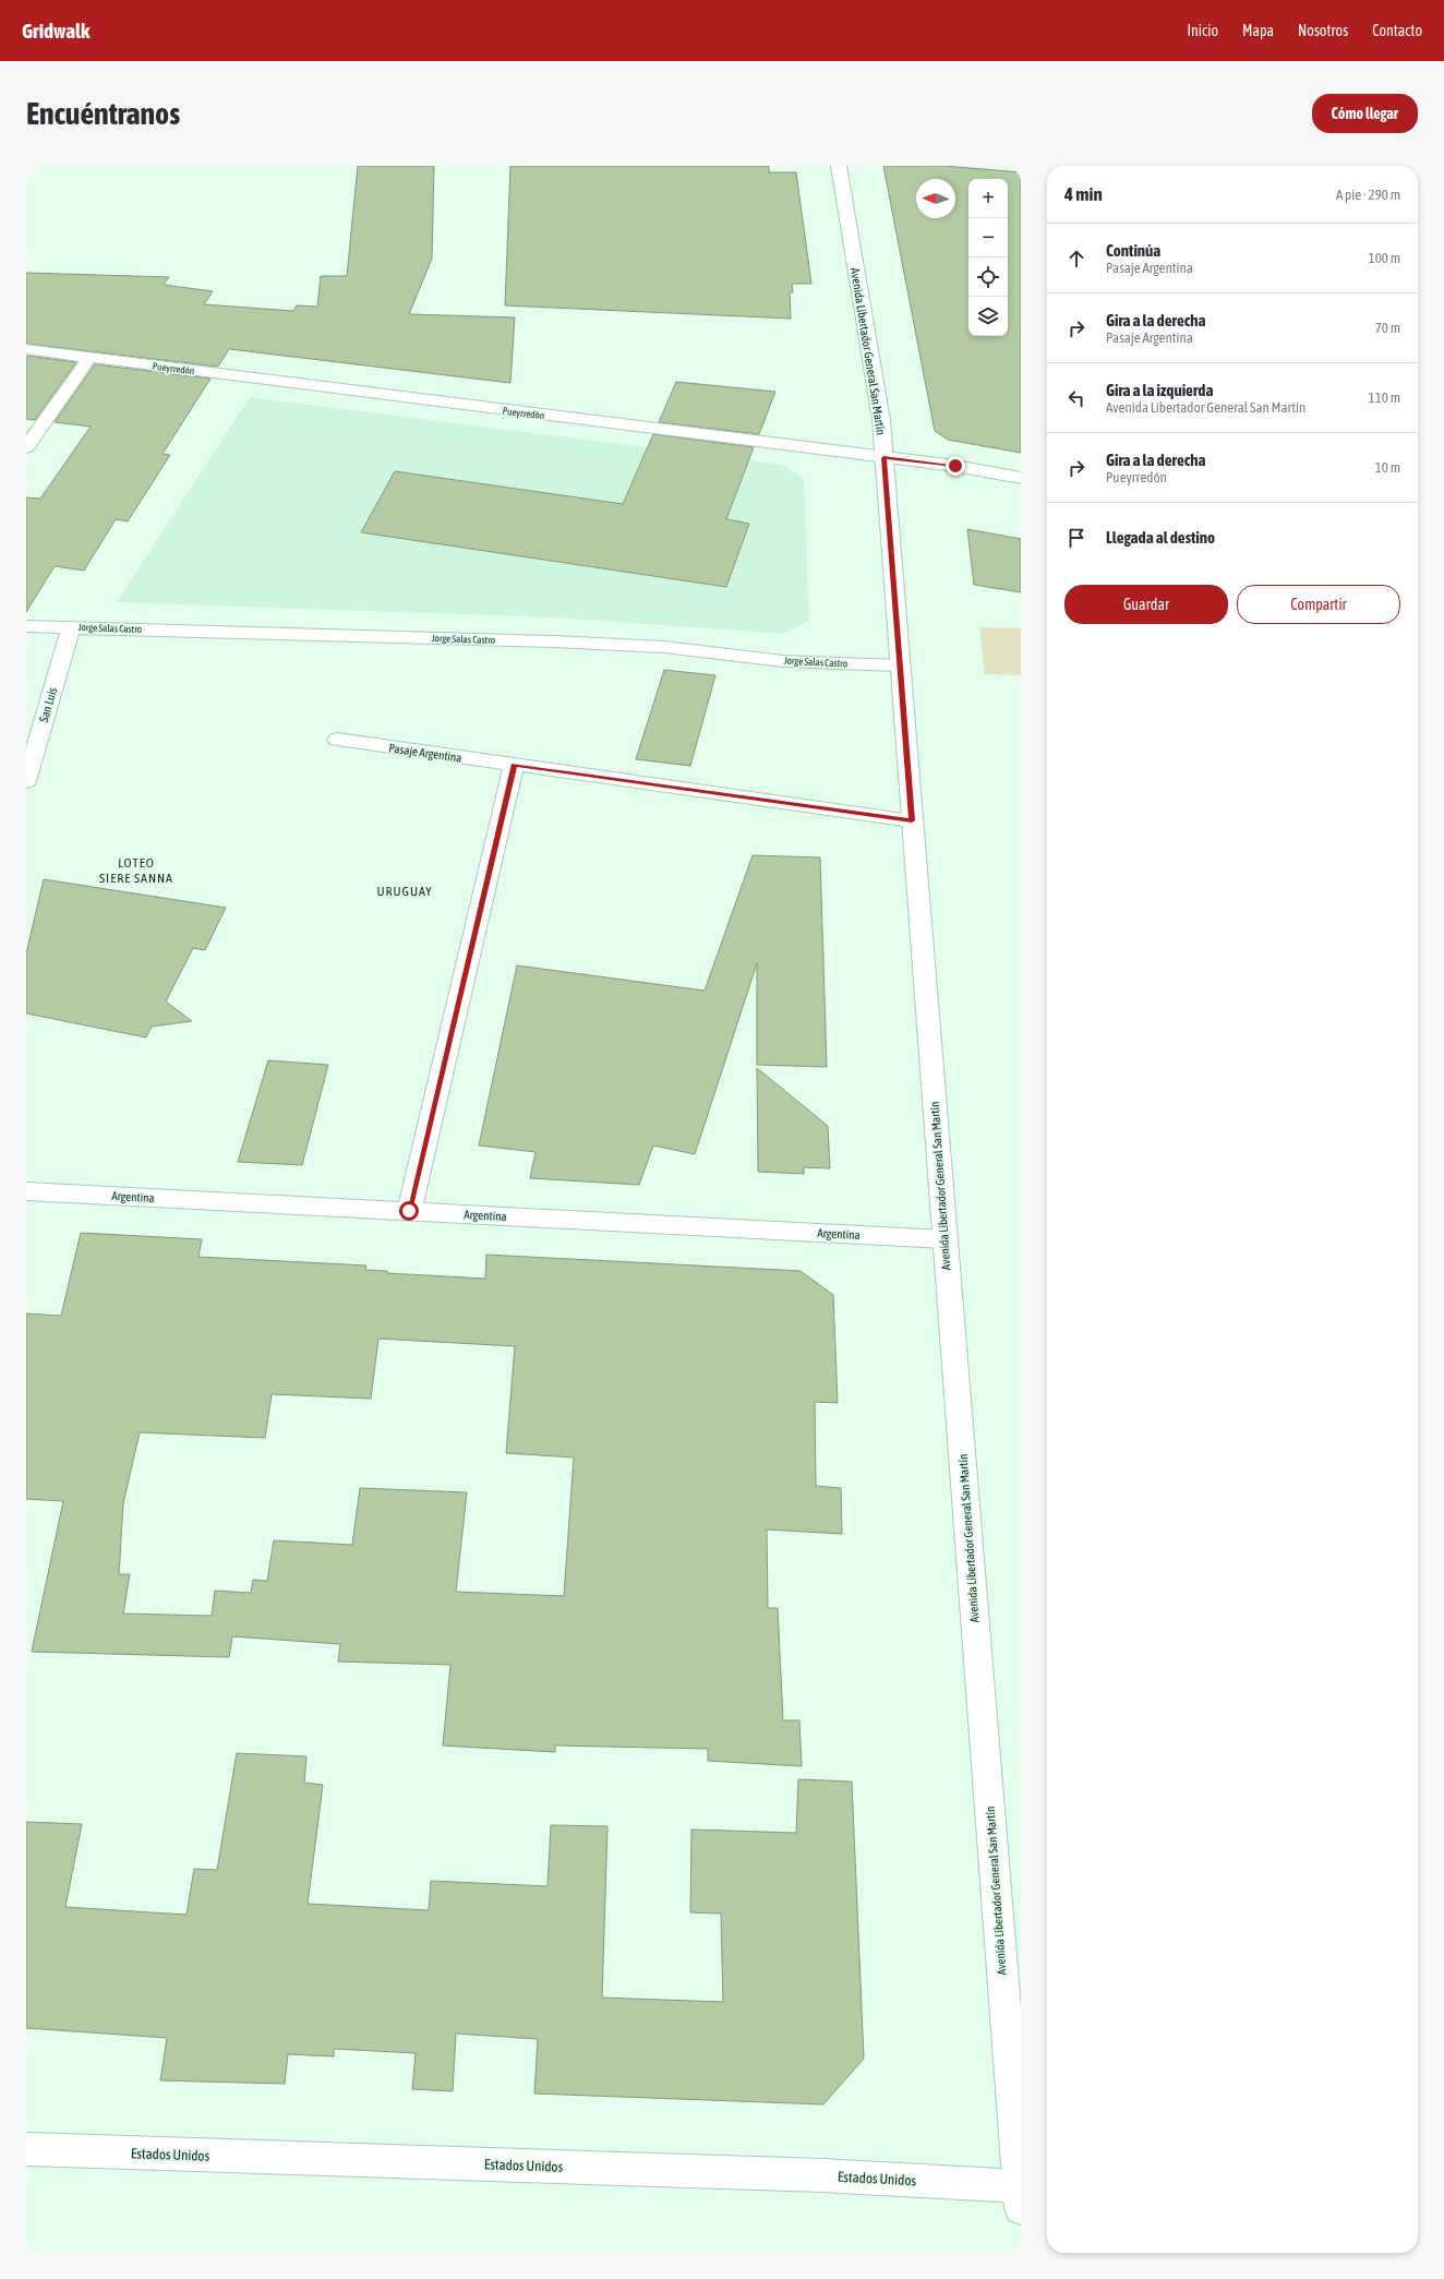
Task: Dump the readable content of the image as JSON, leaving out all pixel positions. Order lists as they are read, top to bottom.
{
  "streets": {
    "street": [
      "Avenida Libertador General San Martín",
      "Pueyrredón",
      "Jorge Salas Castro",
      "San Luis",
      "Pasaje Argentina",
      "Argentina",
      "Estados Unidos"
    ]
  },
  "crossings": [
    ["Avenida Libertador General San Martín", "Pueyrredón"],
    ["Avenida Libertador General San Martín", "Jorge Salas Castro"],
    ["Avenida Libertador General San Martín", "Pasaje Argentina"],
    ["Avenida Libertador General San Martín", "Argentina"],
    ["Avenida Libertador General San Martín", "Estados Unidos"],
    ["Jorge Salas Castro", "San Luis"]
  ],
  "districts": ["LOTEO SIERE SANNA", "URUGUAY"],
  "north": "left",
  "page": {
    "header": "Gridwalk",
    "nav": [
      "Inicio",
      "Mapa",
      "Nosotros",
      "Contacto"
    ],
    "buttons": [
      "Cómo llegar",
      ["Guardar", "Compartir"]
    ],
    "title": "Encuéntranos",
    "heading": ["4 min", "A pie · 290 m"],
    "map_buttons": ["+", "−"],
    "list": [
      ["Continúa", "Pasaje Argentina", "100 m"],
      ["Gira a la derecha", "Pasaje Argentina", "70 m"],
      ["Gira a la izquierda", "Avenida Libertador General San Martín", "110 m"],
      ["Gira a la derecha", "Pueyrredón", "10 m"],
      "Llegada al destino"
    ]
  }
}
